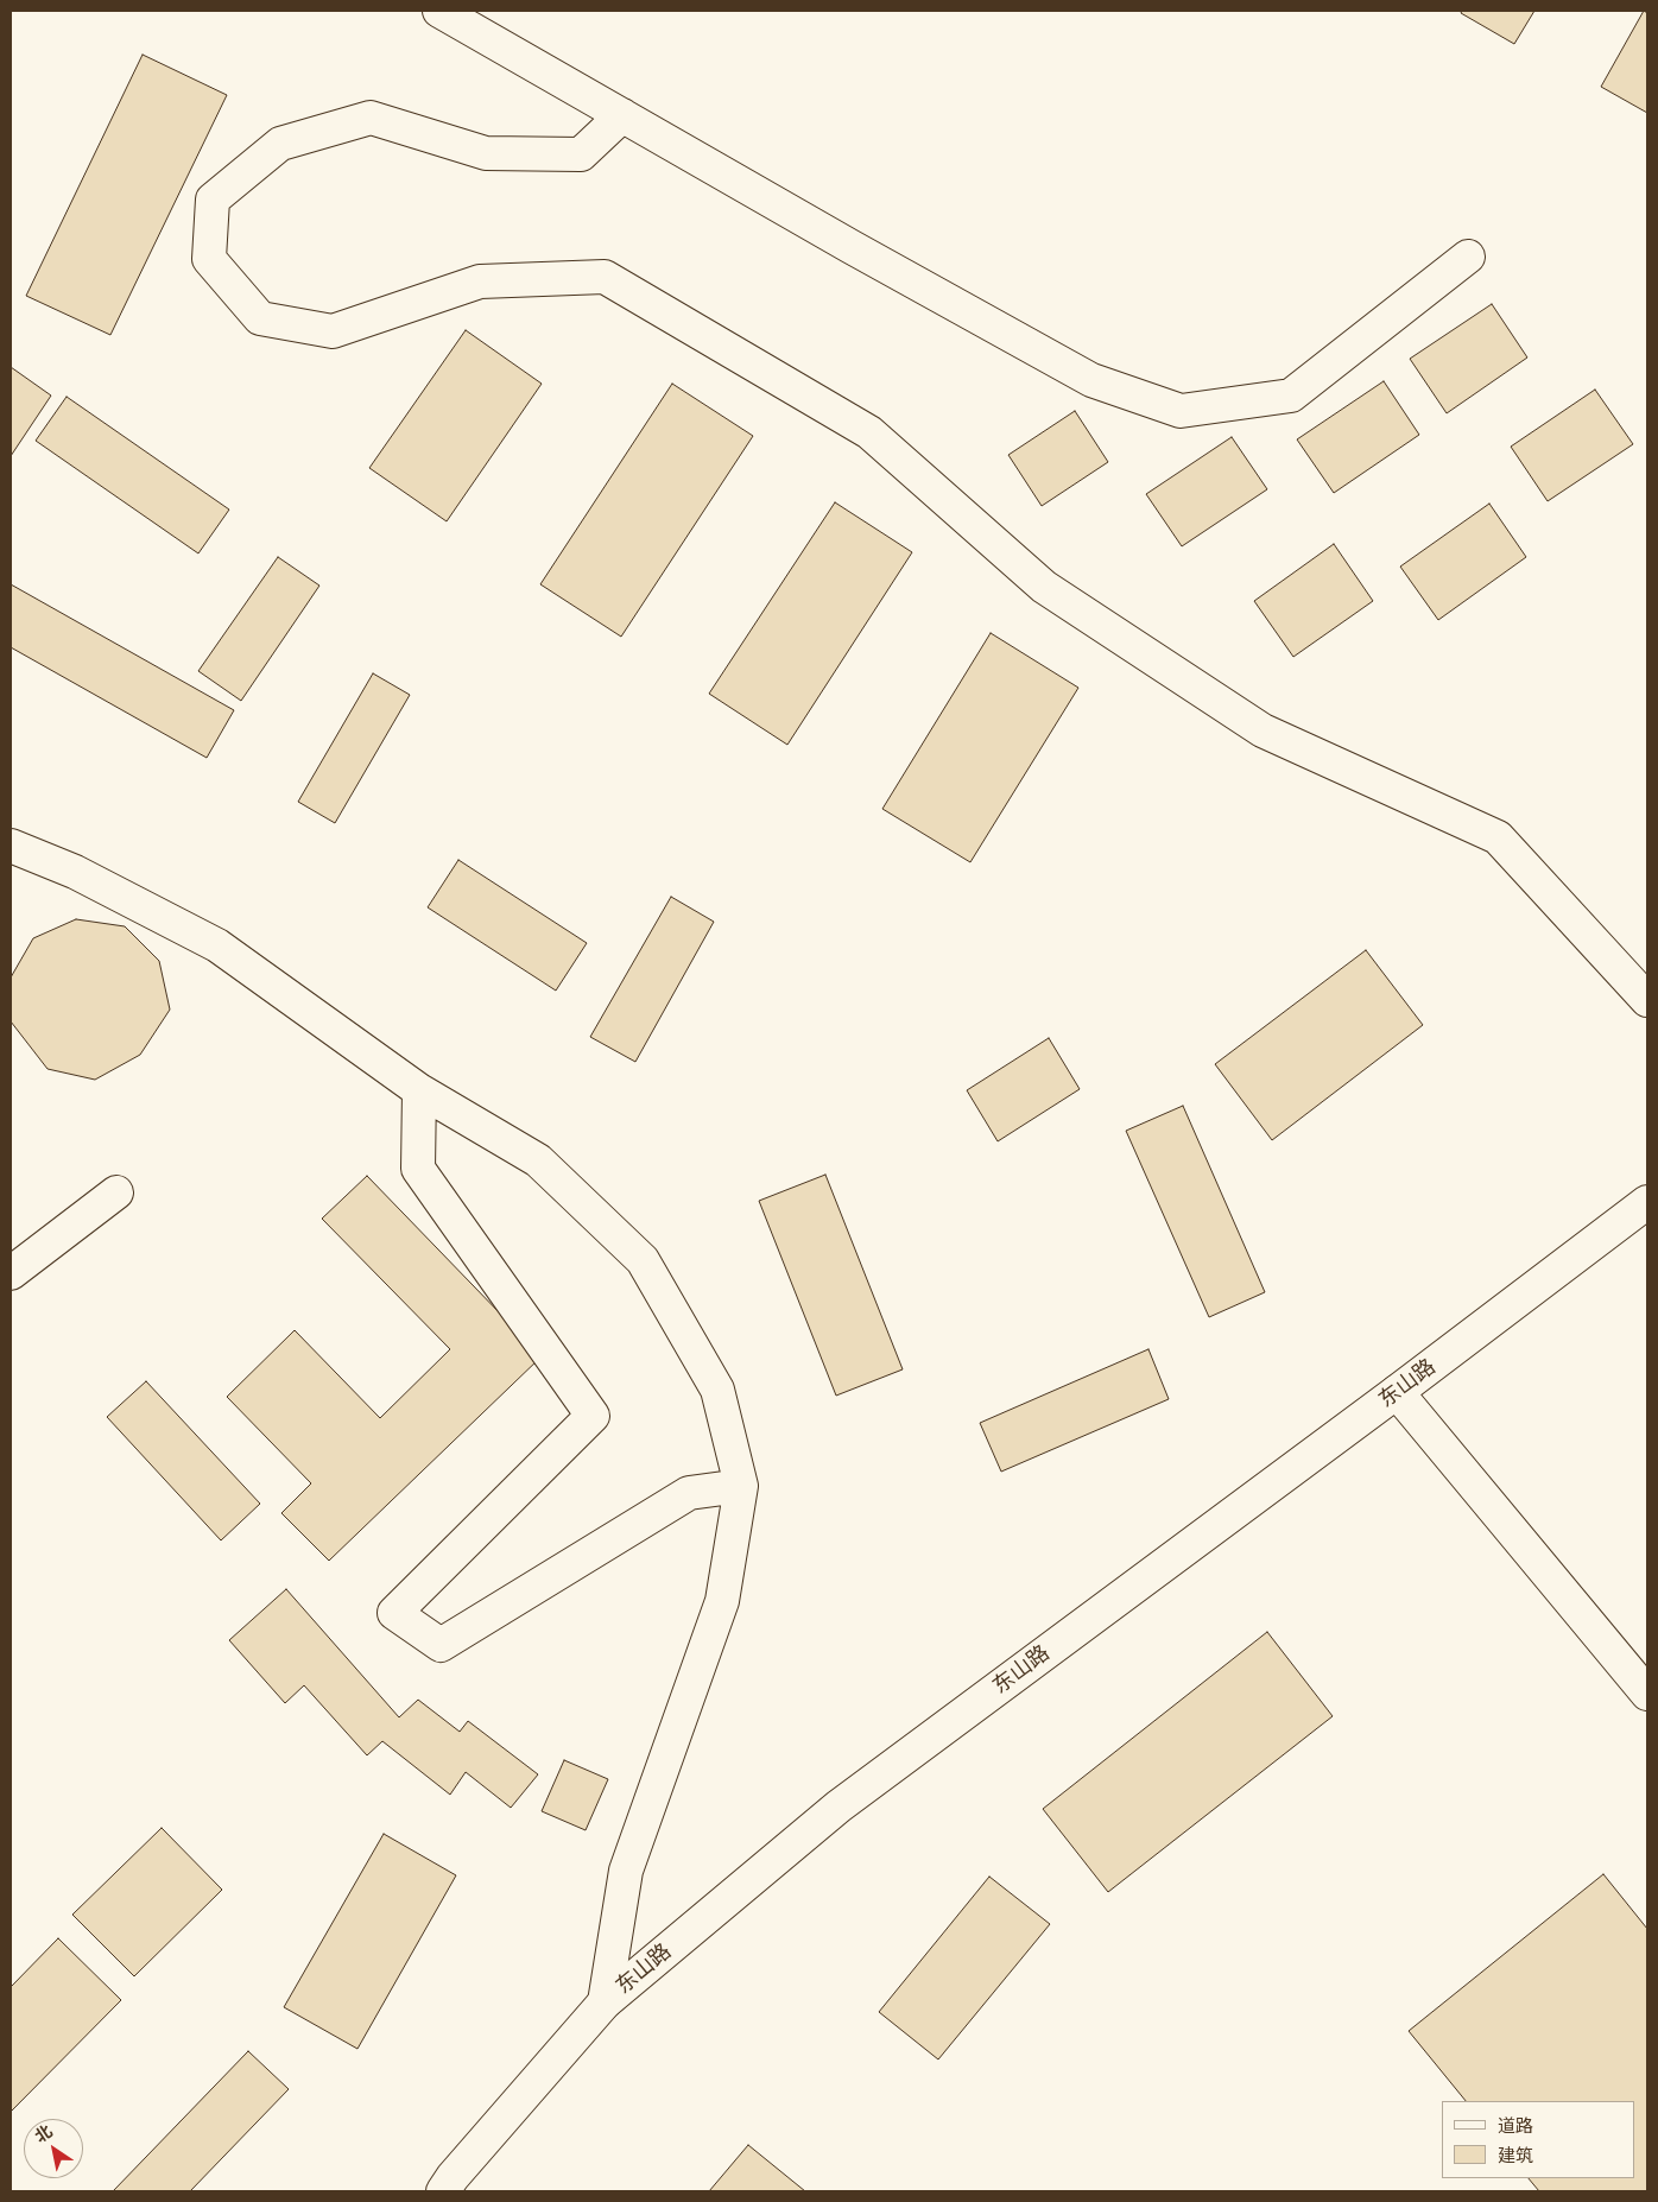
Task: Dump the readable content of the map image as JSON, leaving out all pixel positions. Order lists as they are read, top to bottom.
{
  "streets": {
    "main road": ["东山路"]
  },
  "legend": ["道路", "建筑"],
  "north": "top left"
}
